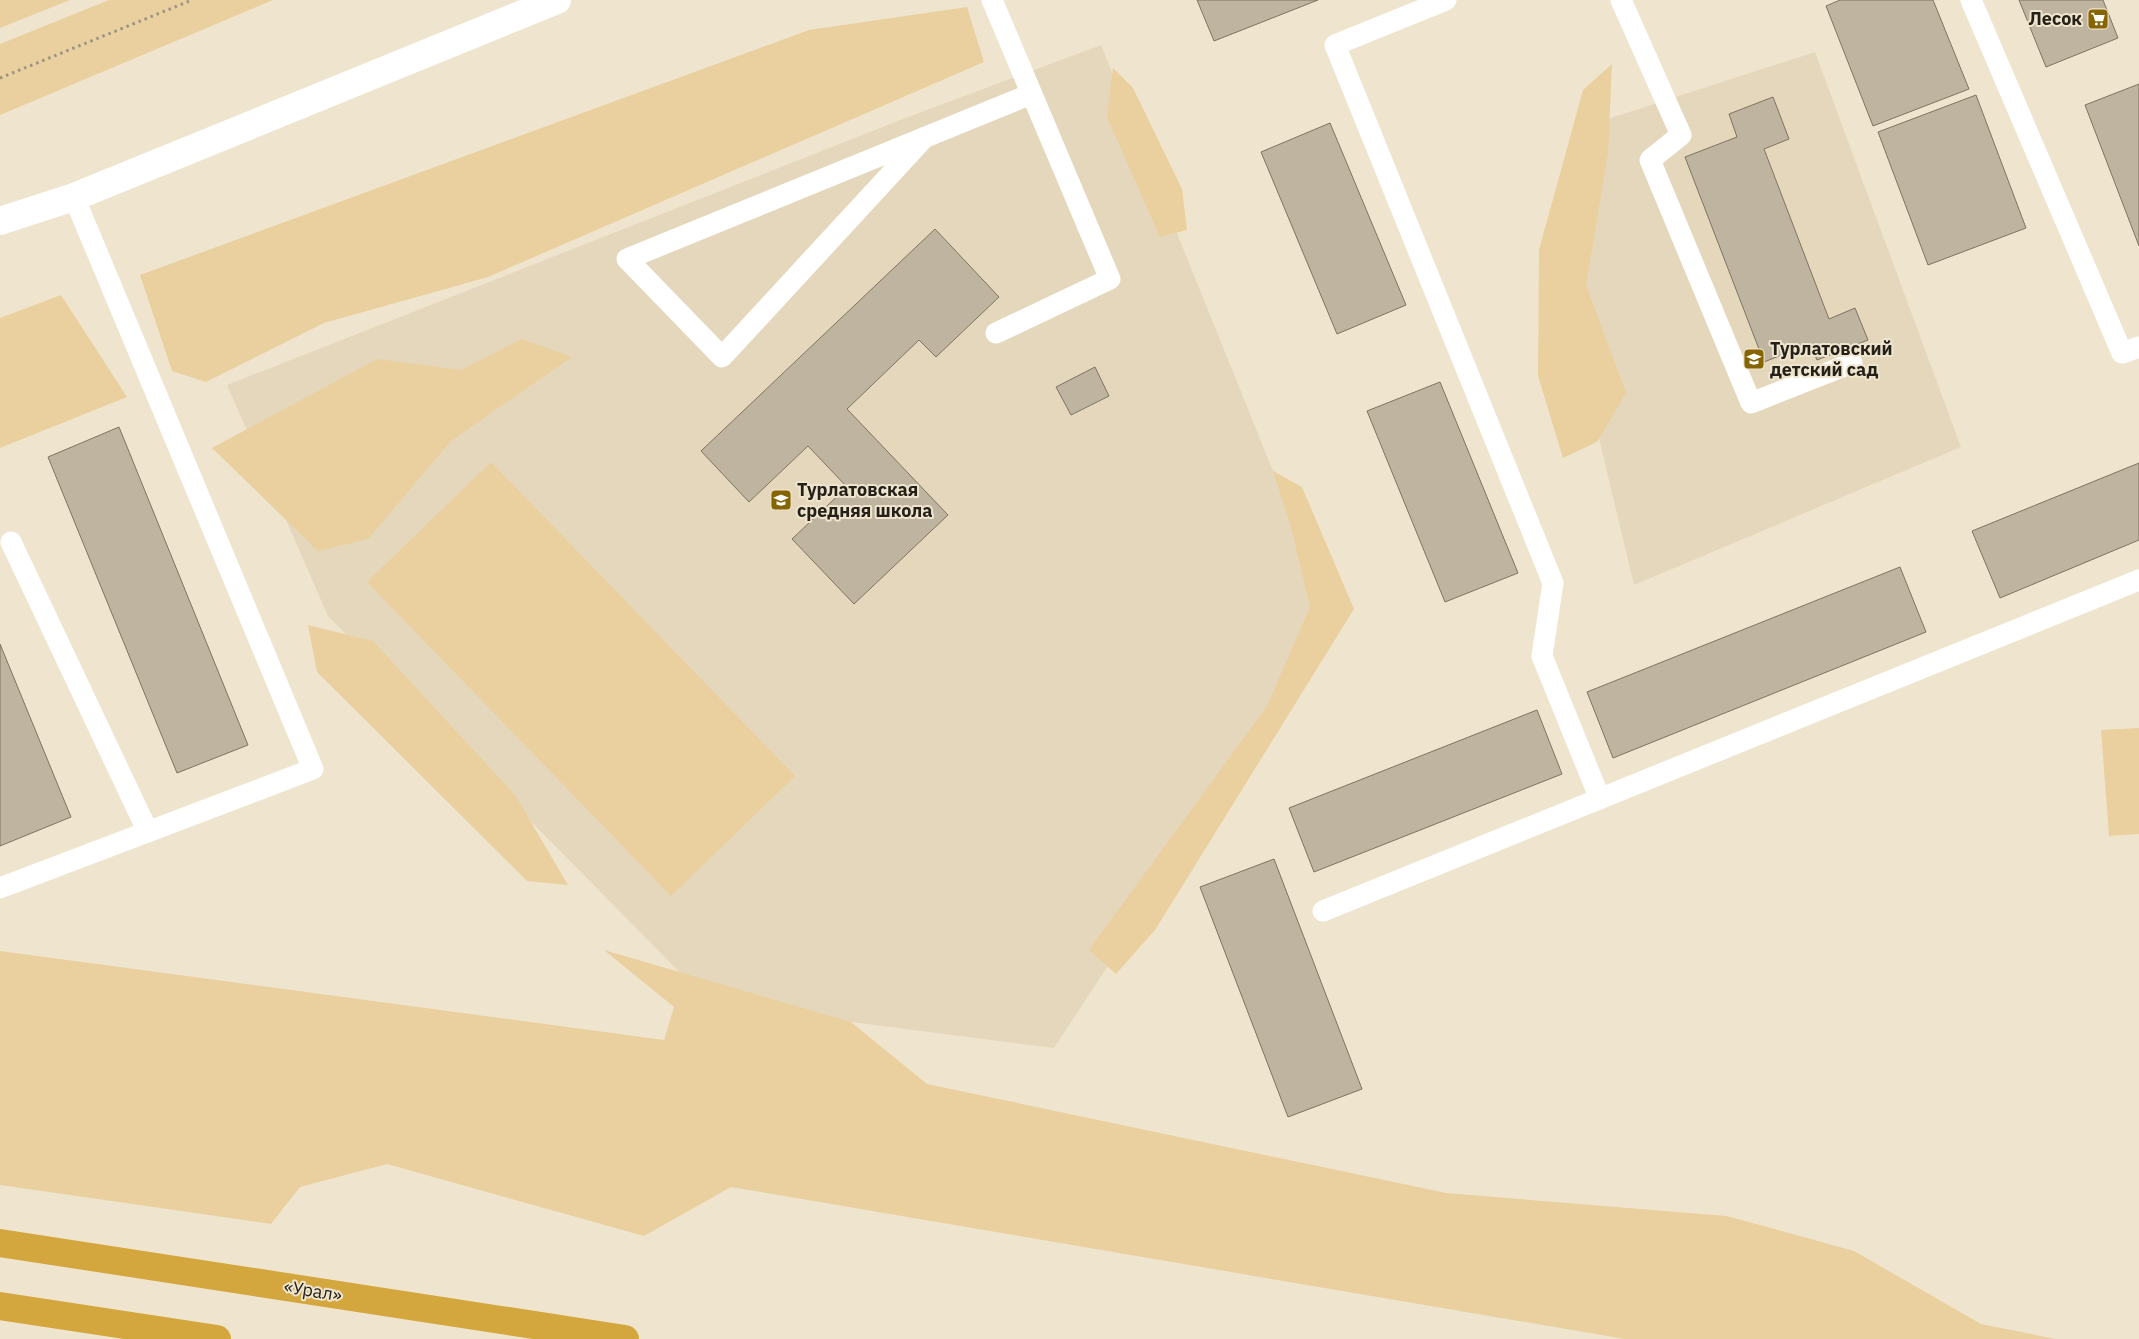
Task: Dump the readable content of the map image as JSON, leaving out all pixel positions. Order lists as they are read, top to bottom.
{
  "streets": {
    "highway": ["«Урал»"]
  },
  "places": {
    "supermarket": ["Лесок"],
    "school or university": ["Турлатовский детский сад", "Турлатовская средняя школа"]
  }
}
